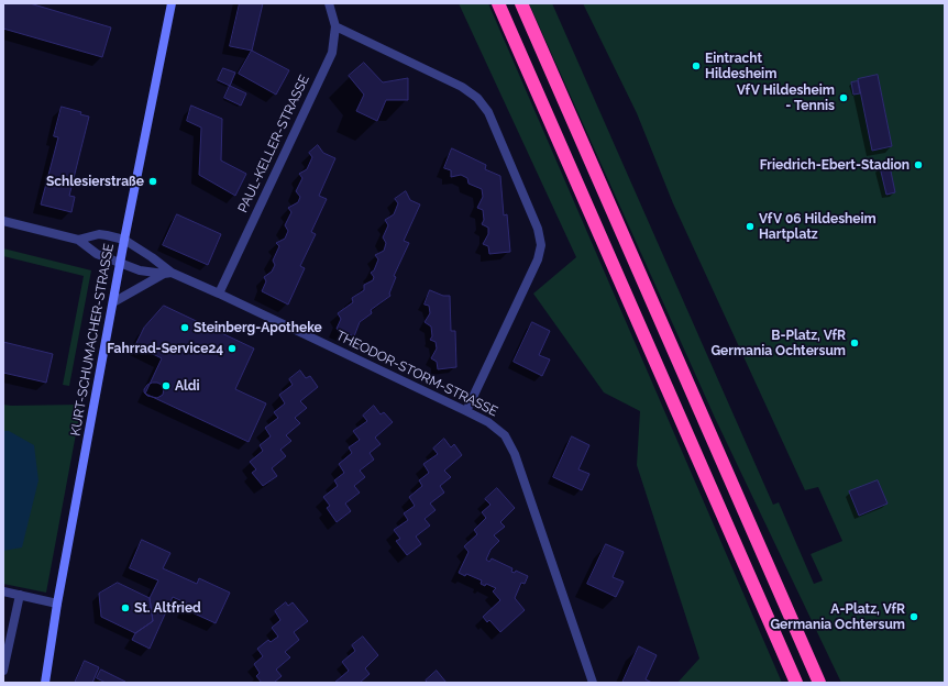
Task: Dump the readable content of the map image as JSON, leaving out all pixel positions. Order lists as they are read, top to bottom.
{
  "streets": {
    "main road": ["KURT-SCHUMACHER-STRASSE"],
    "street": ["PAUL-KELLER-STRASSE", "THEODOR-STORM-STRASSE"]
  },
  "crossings": [
    ["PAUL-KELLER-STRASSE", "THEODOR-STORM-STRASSE"],
    ["KURT-SCHUMACHER-STRASSE", "THEODOR-STORM-STRASSE"]
  ],
  "places": [
    "Eintracht Hildesheim",
    "VfV Hildesheim - Tennis",
    "Friedrich-Ebert-Stadion",
    "Schlesierstraße",
    "VfV 06 Hildesheim Hartplatz",
    "Steinberg-Apotheke",
    "B-Platz, VfR Germania Ochtersum",
    "Fahrrad-Service24",
    "Aldi",
    "St. Altfried",
    "A-Platz, VfR Germania Ochtersum"
  ]
}
